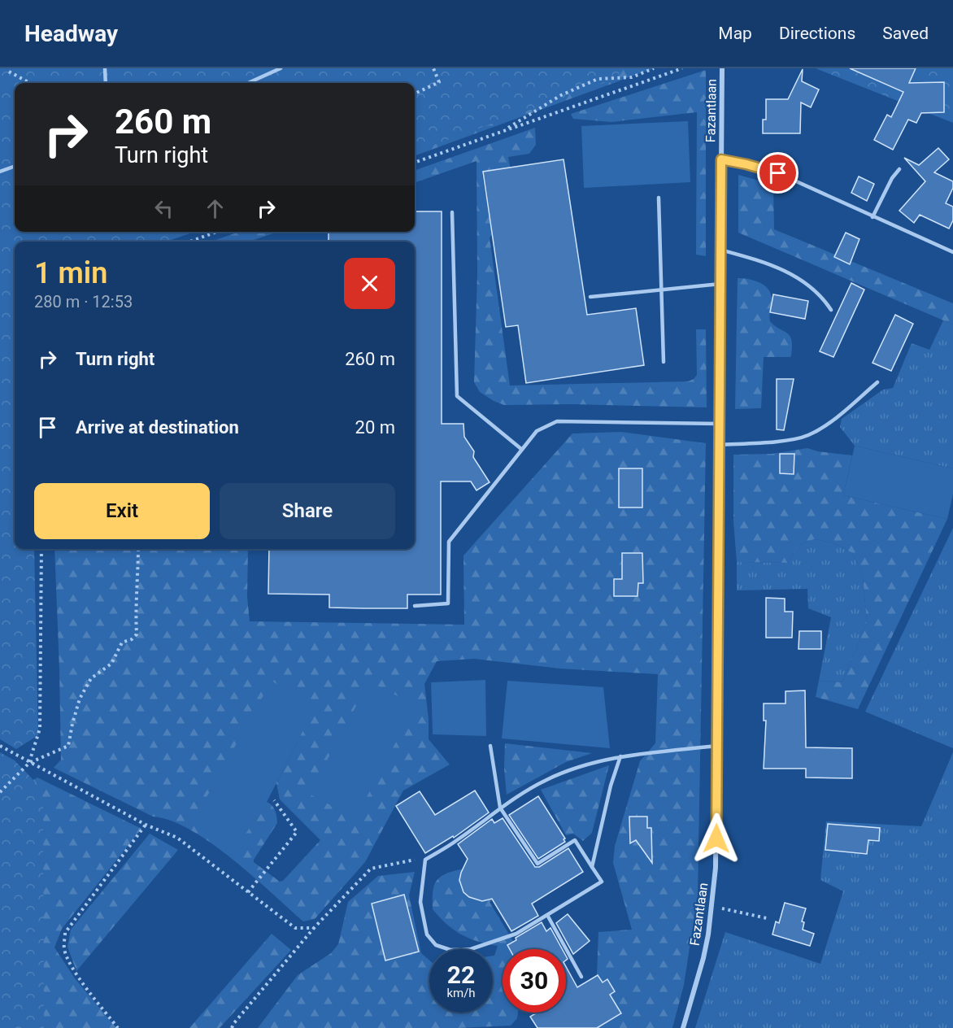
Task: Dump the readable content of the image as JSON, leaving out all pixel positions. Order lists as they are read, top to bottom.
{
  "streets": {
    "street": ["Fazantlaan"]
  },
  "page": {
    "header": "Headway",
    "nav": ["Map", "Directions", "Saved"],
    "turn": ["260 m", "Turn right"],
    "heading": ["1 min", "280 m · 12:53"],
    "list": [
      {
        "name": "Turn right",
        "value": "260 m"
      },
      {
        "name": "Arrive at destination",
        "value": "20 m"
      }
    ],
    "buttons": ["Exit", "Share"],
    "speed": "22 km/h",
    "limit": "30"
  }
}
